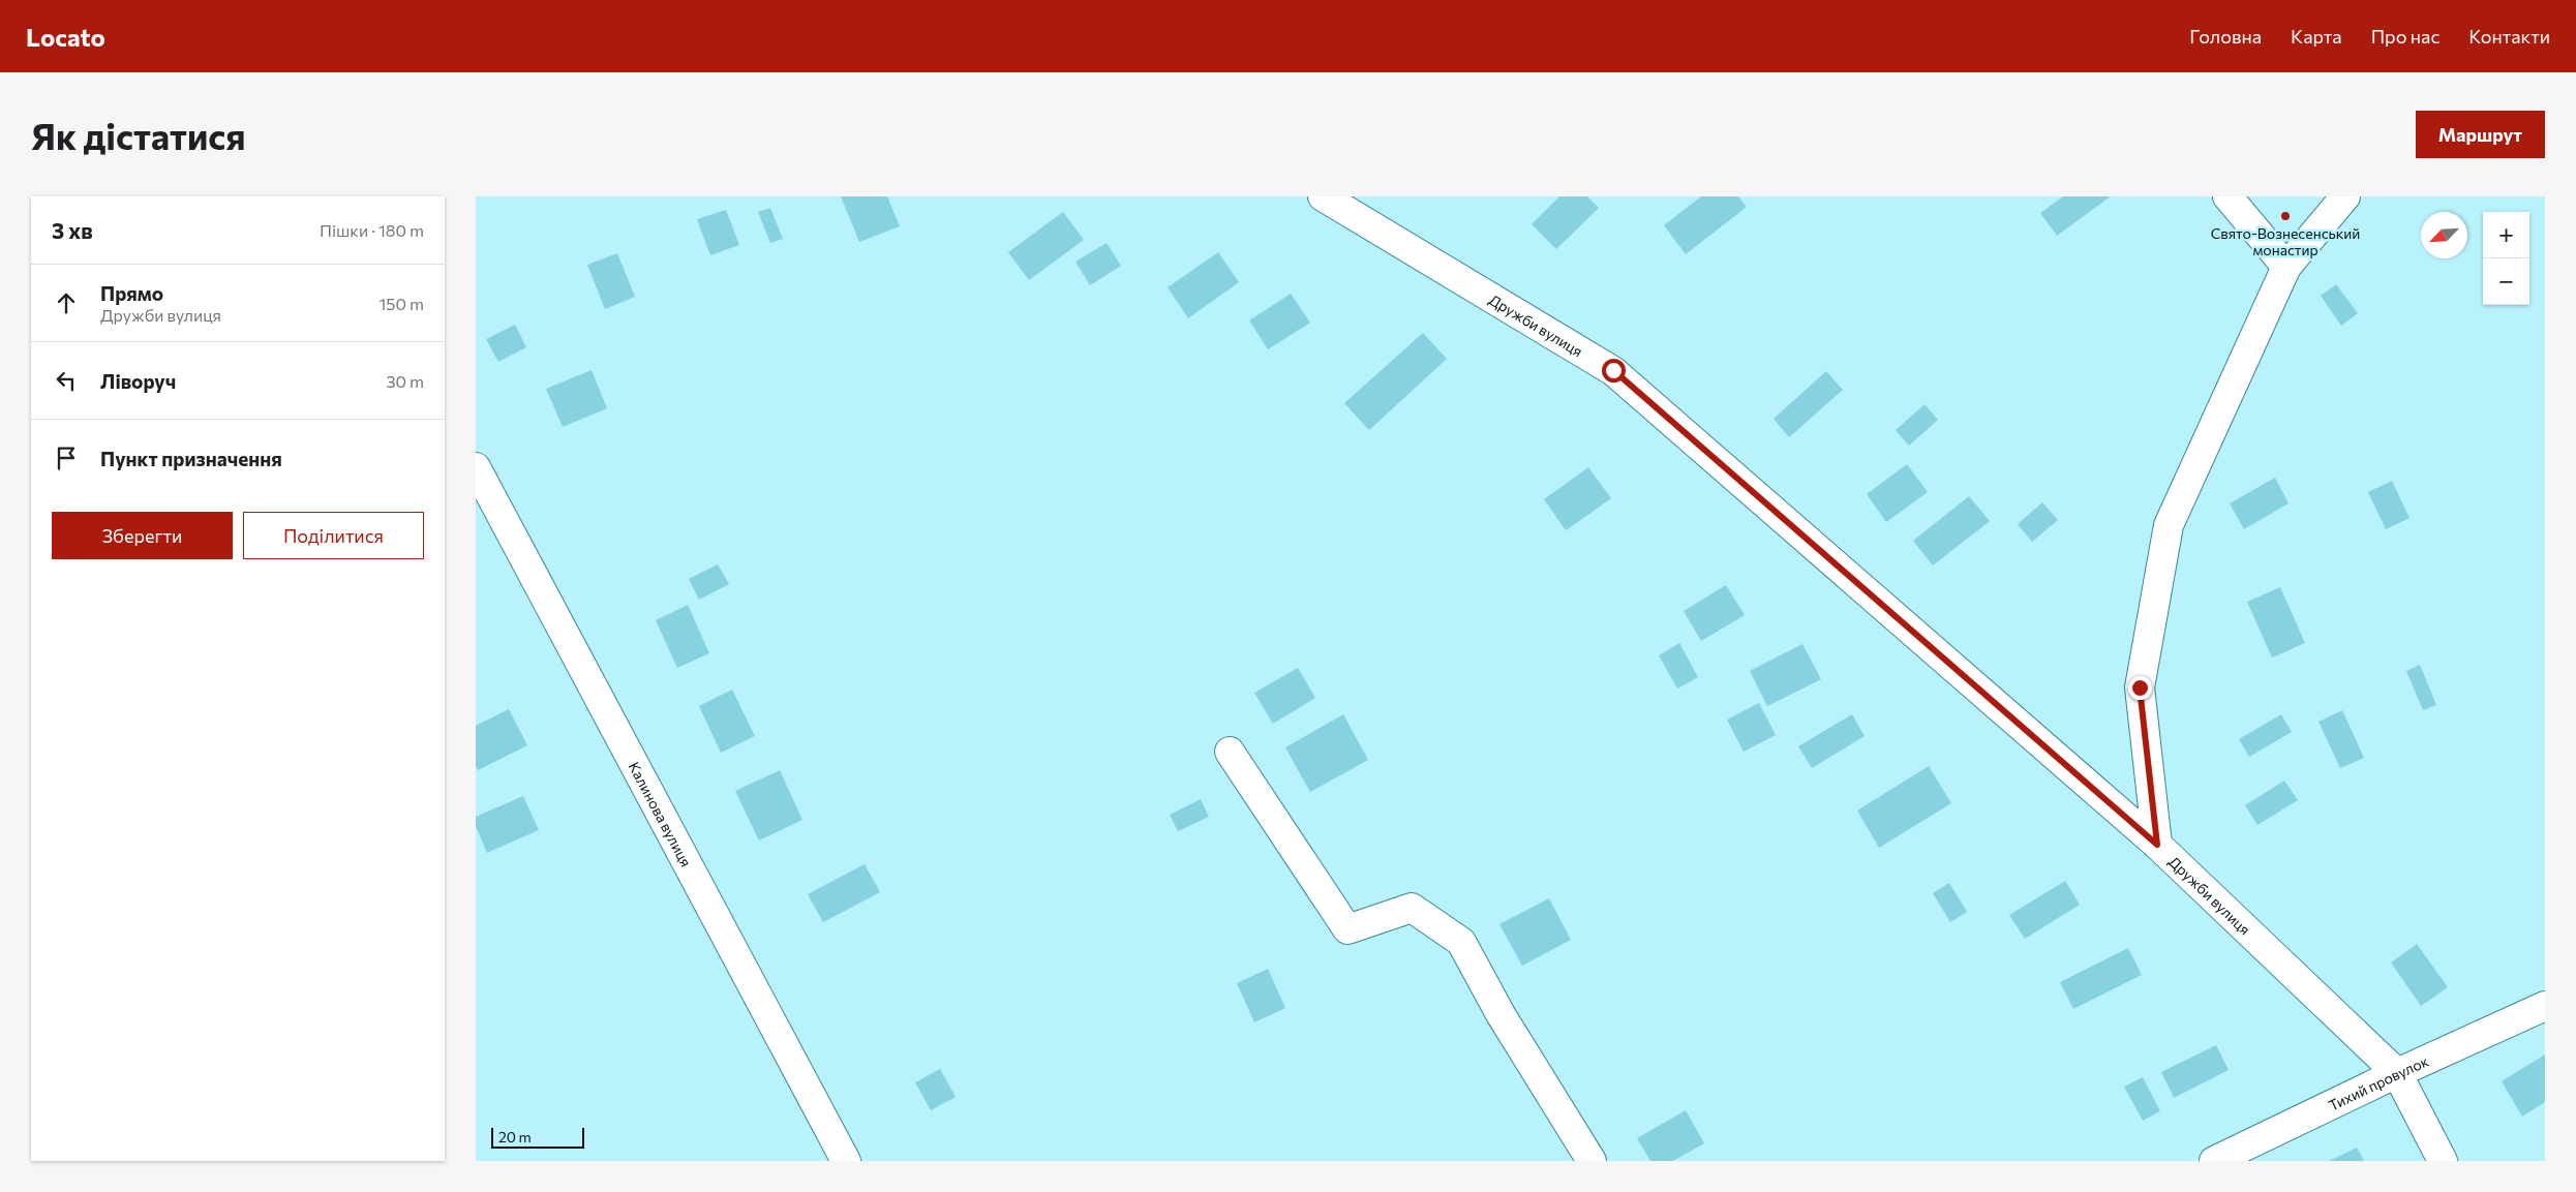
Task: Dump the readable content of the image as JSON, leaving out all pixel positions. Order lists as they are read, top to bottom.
{
  "streets": {
    "street": ["Дружби вулиця", "Калинова вулиця", "Тихий провулок"]
  },
  "crossings": [
    ["Дружби вулиця", "Тихий провулок"]
  ],
  "places": ["Cвято-Вознесенський монастир"],
  "scale_bar": "20 m",
  "north": "bottom left",
  "page": {
    "header": "Locato",
    "nav": [
      "Головна",
      "Карта",
      "Про нас",
      "Контакти"
    ],
    "buttons": [
      "Маршрут",
      ["Зберегти", "Поділитися"]
    ],
    "title": "Як дістатися",
    "heading": ["3 хв", "Пішки · 180 m"],
    "map_buttons": ["+", "−"],
    "list": [
      ["Прямо", "Дружби вулиця", "150 m"],
      ["Ліворуч", "30 m"],
      "Пункт призначення"
    ],
    "scale": "20 m"
  }
}
